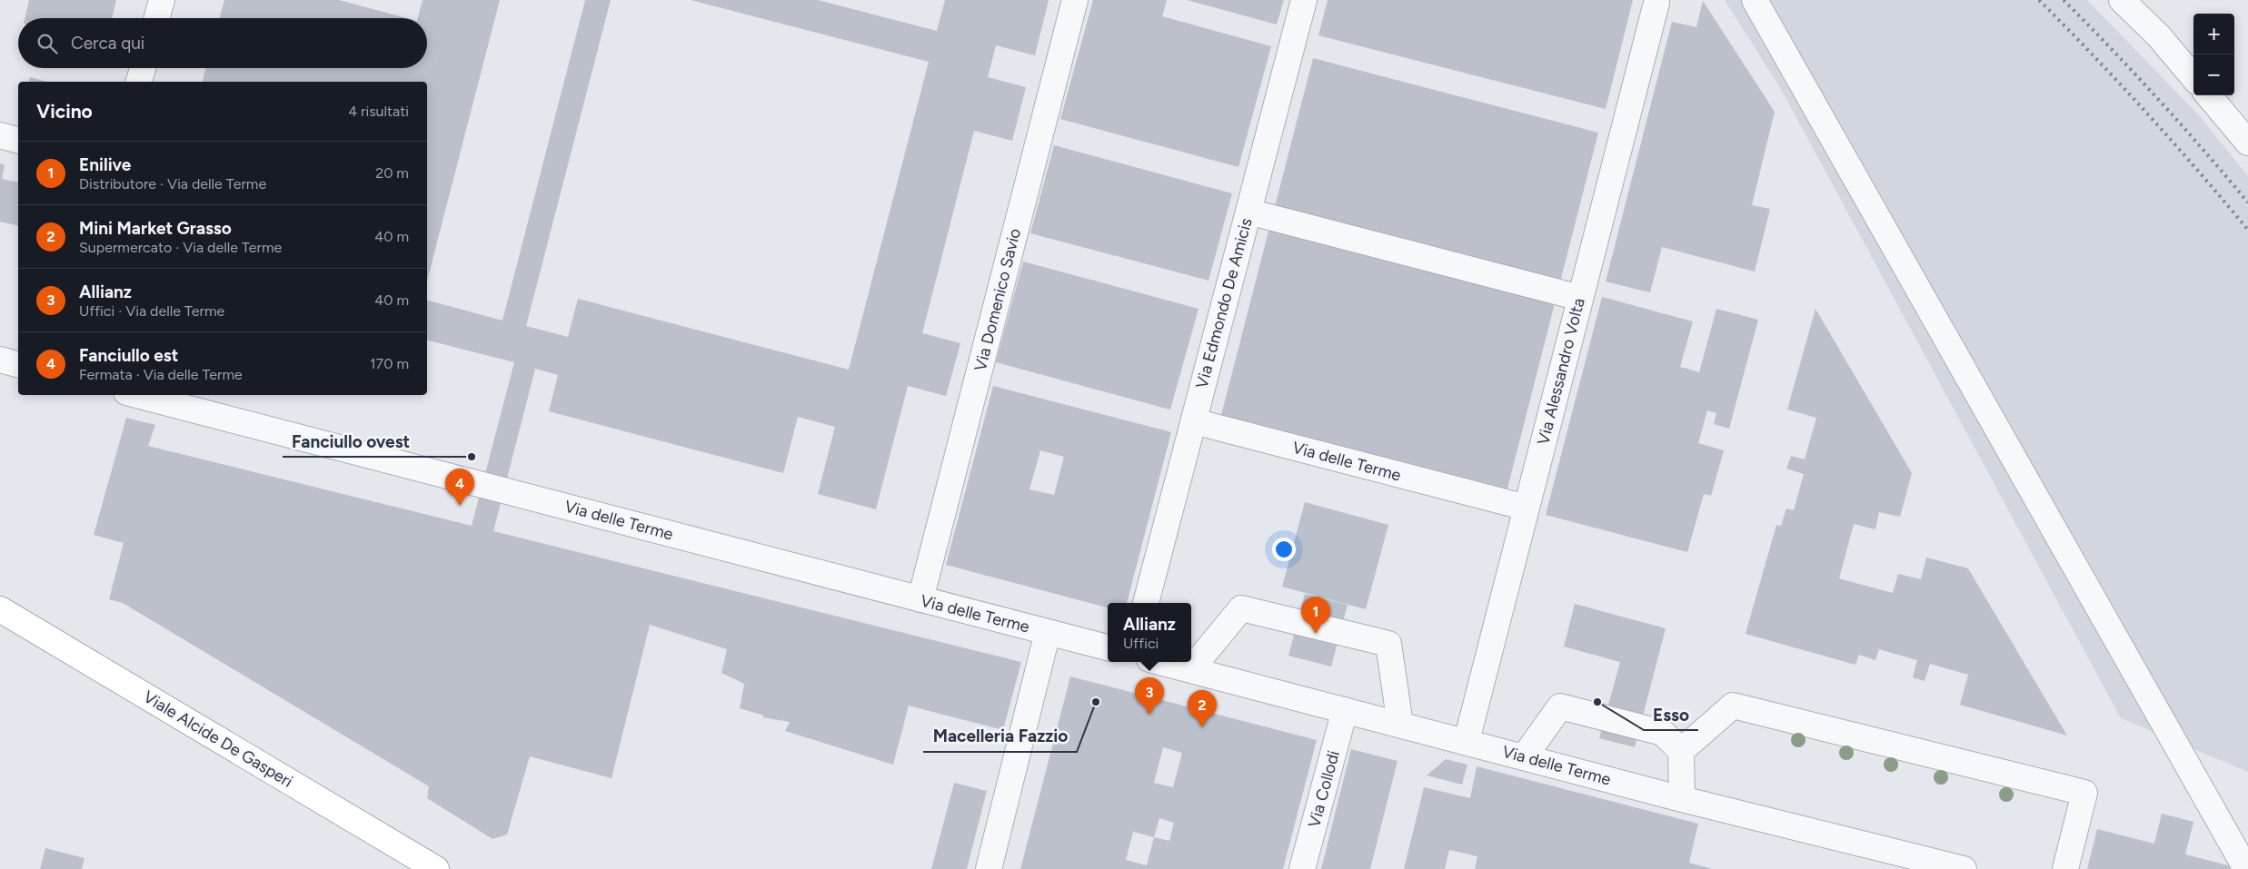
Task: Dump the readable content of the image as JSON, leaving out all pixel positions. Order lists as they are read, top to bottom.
{
  "streets": {
    "main road": ["Viale Alcide De Gasperi"],
    "street": [
      "Via Domenico Savio",
      "Via Edmondo De Amicis",
      "Via Alessandro Volta",
      "Via delle Terme",
      "Via Collodi"
    ]
  },
  "crossings": [
    ["Via Domenico Savio", "Via delle Terme"],
    ["Via Edmondo De Amicis", "Via delle Terme"],
    ["Via Alessandro Volta", "Via delle Terme"],
    ["Via delle Terme", "Via Collodi"]
  ],
  "places": ["Fanciullo ovest", "Macelleria Fazzio", "Esso"],
  "page": {
    "map_buttons": ["+", "−"],
    "search": "Cerca qui",
    "heading": ["Vicino", "4 risultati"],
    "list": [
      {
        "mark": "1",
        "name": "Enilive",
        "note": "Distributore · Via delle Terme",
        "value": "20 m"
      },
      {
        "mark": "2",
        "name": "Mini Market Grasso",
        "note": "Supermercato · Via delle Terme",
        "value": "40 m"
      },
      {
        "mark": "3",
        "name": "Allianz",
        "note": "Uffici · Via delle Terme",
        "value": "40 m"
      },
      {
        "mark": "4",
        "name": "Fanciullo est",
        "note": "Fermata · Via delle Terme",
        "value": "170 m"
      }
    ],
    "pins": [
      "4",
      "1",
      "3",
      "2"
    ],
    "popup": ["Allianz", "Uffici"]
  }
}
